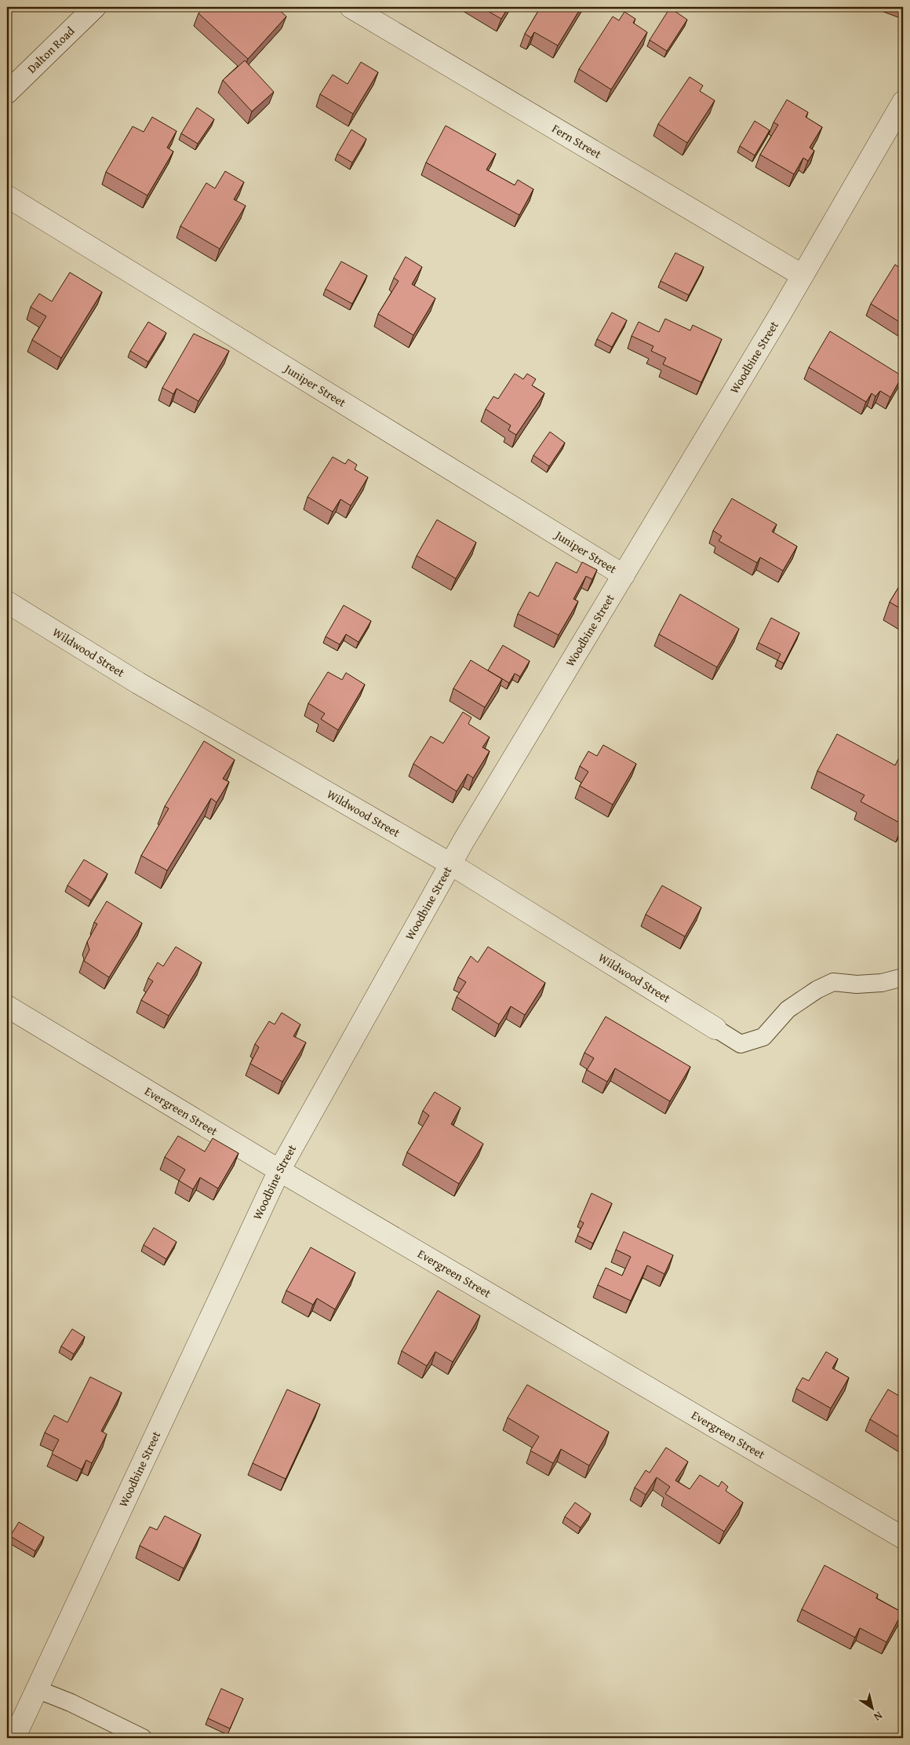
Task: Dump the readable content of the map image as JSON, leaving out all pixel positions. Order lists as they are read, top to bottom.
{
  "streets": {
    "street": [
      "Dalton Road",
      "Fern Street",
      "Woodbine Street",
      "Juniper Street",
      "Wildwood Street",
      "Evergreen Street"
    ]
  },
  "crossings": [
    ["Fern Street", "Woodbine Street"],
    ["Woodbine Street", "Juniper Street"],
    ["Woodbine Street", "Wildwood Street"],
    ["Woodbine Street", "Evergreen Street"]
  ],
  "north": "bottom right"
}
